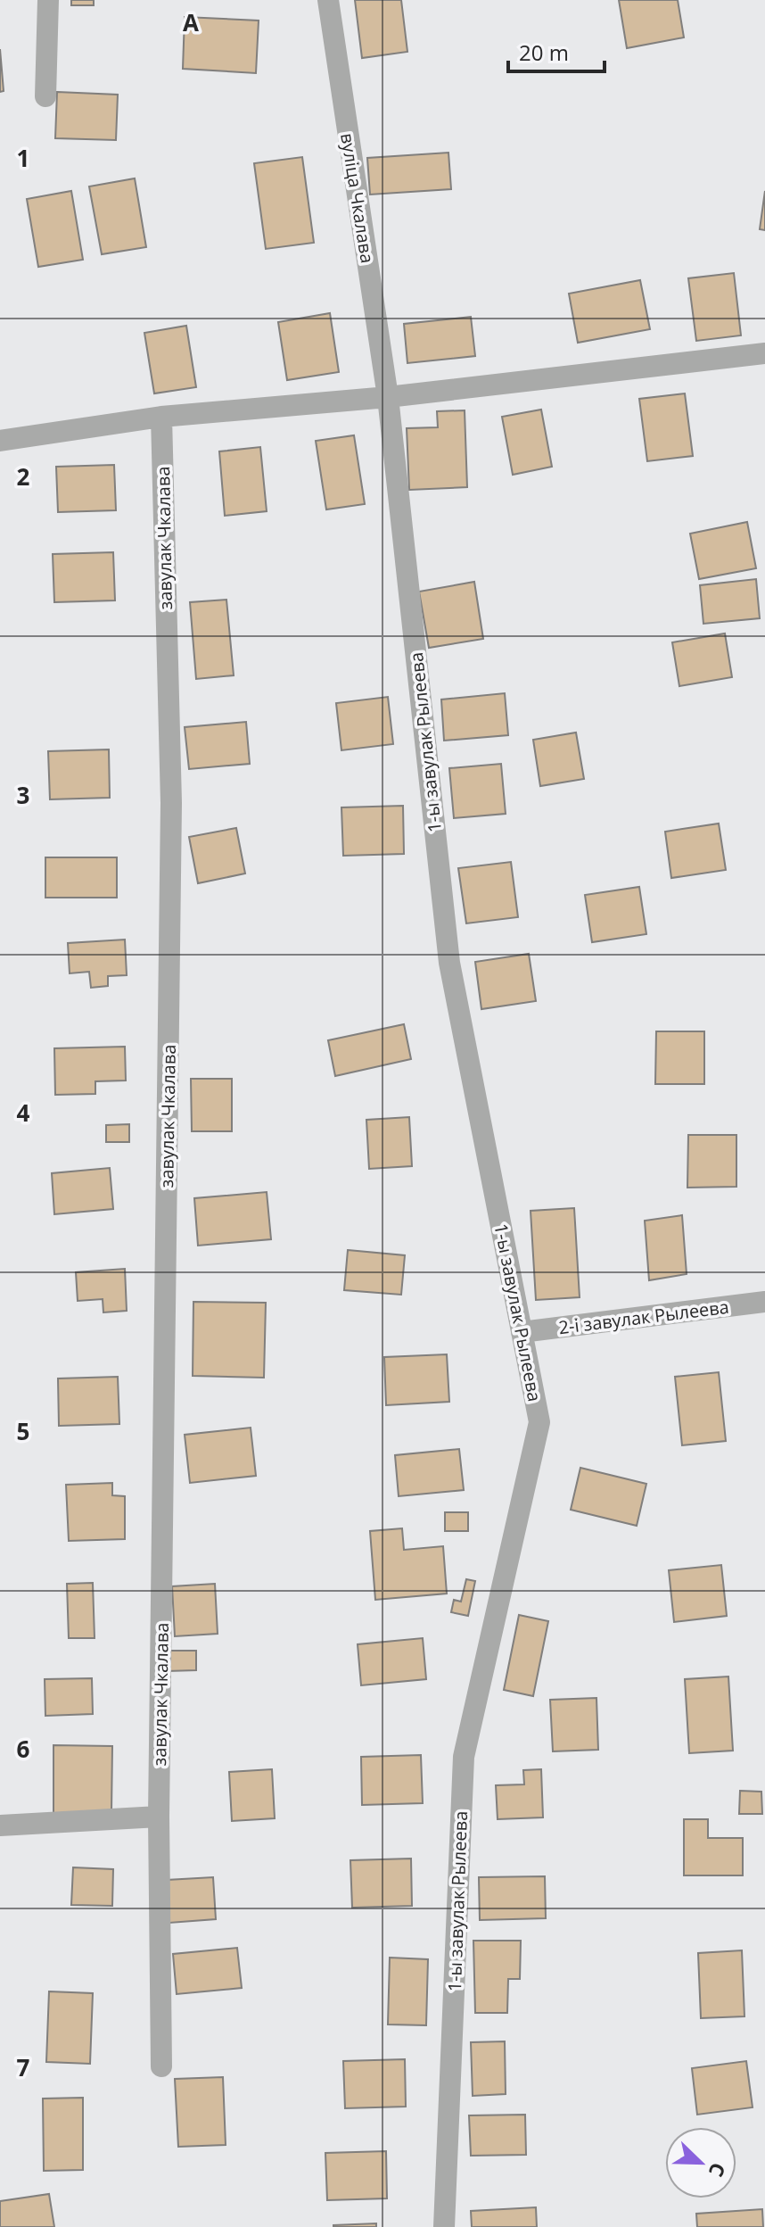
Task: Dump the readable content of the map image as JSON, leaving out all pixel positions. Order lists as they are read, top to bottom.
{
  "streets": {
    "street": [
      "вуліца Чкалава",
      "завулак Чкалава",
      "1-ы завулак Рылеева",
      "2-і завулак Рылеева"
    ]
  },
  "crossings": [
    ["вуліца Чкалава", "1-ы завулак Рылеева"],
    ["1-ы завулак Рылеева", "2-і завулак Рылеева"]
  ],
  "scale_bar": "20 m",
  "north": "bottom right",
  "grid": {
    "columns": ["A"],
    "rows": [
      "1",
      "2",
      "3",
      "4",
      "5",
      "6",
      "7"
    ]
  }
}
